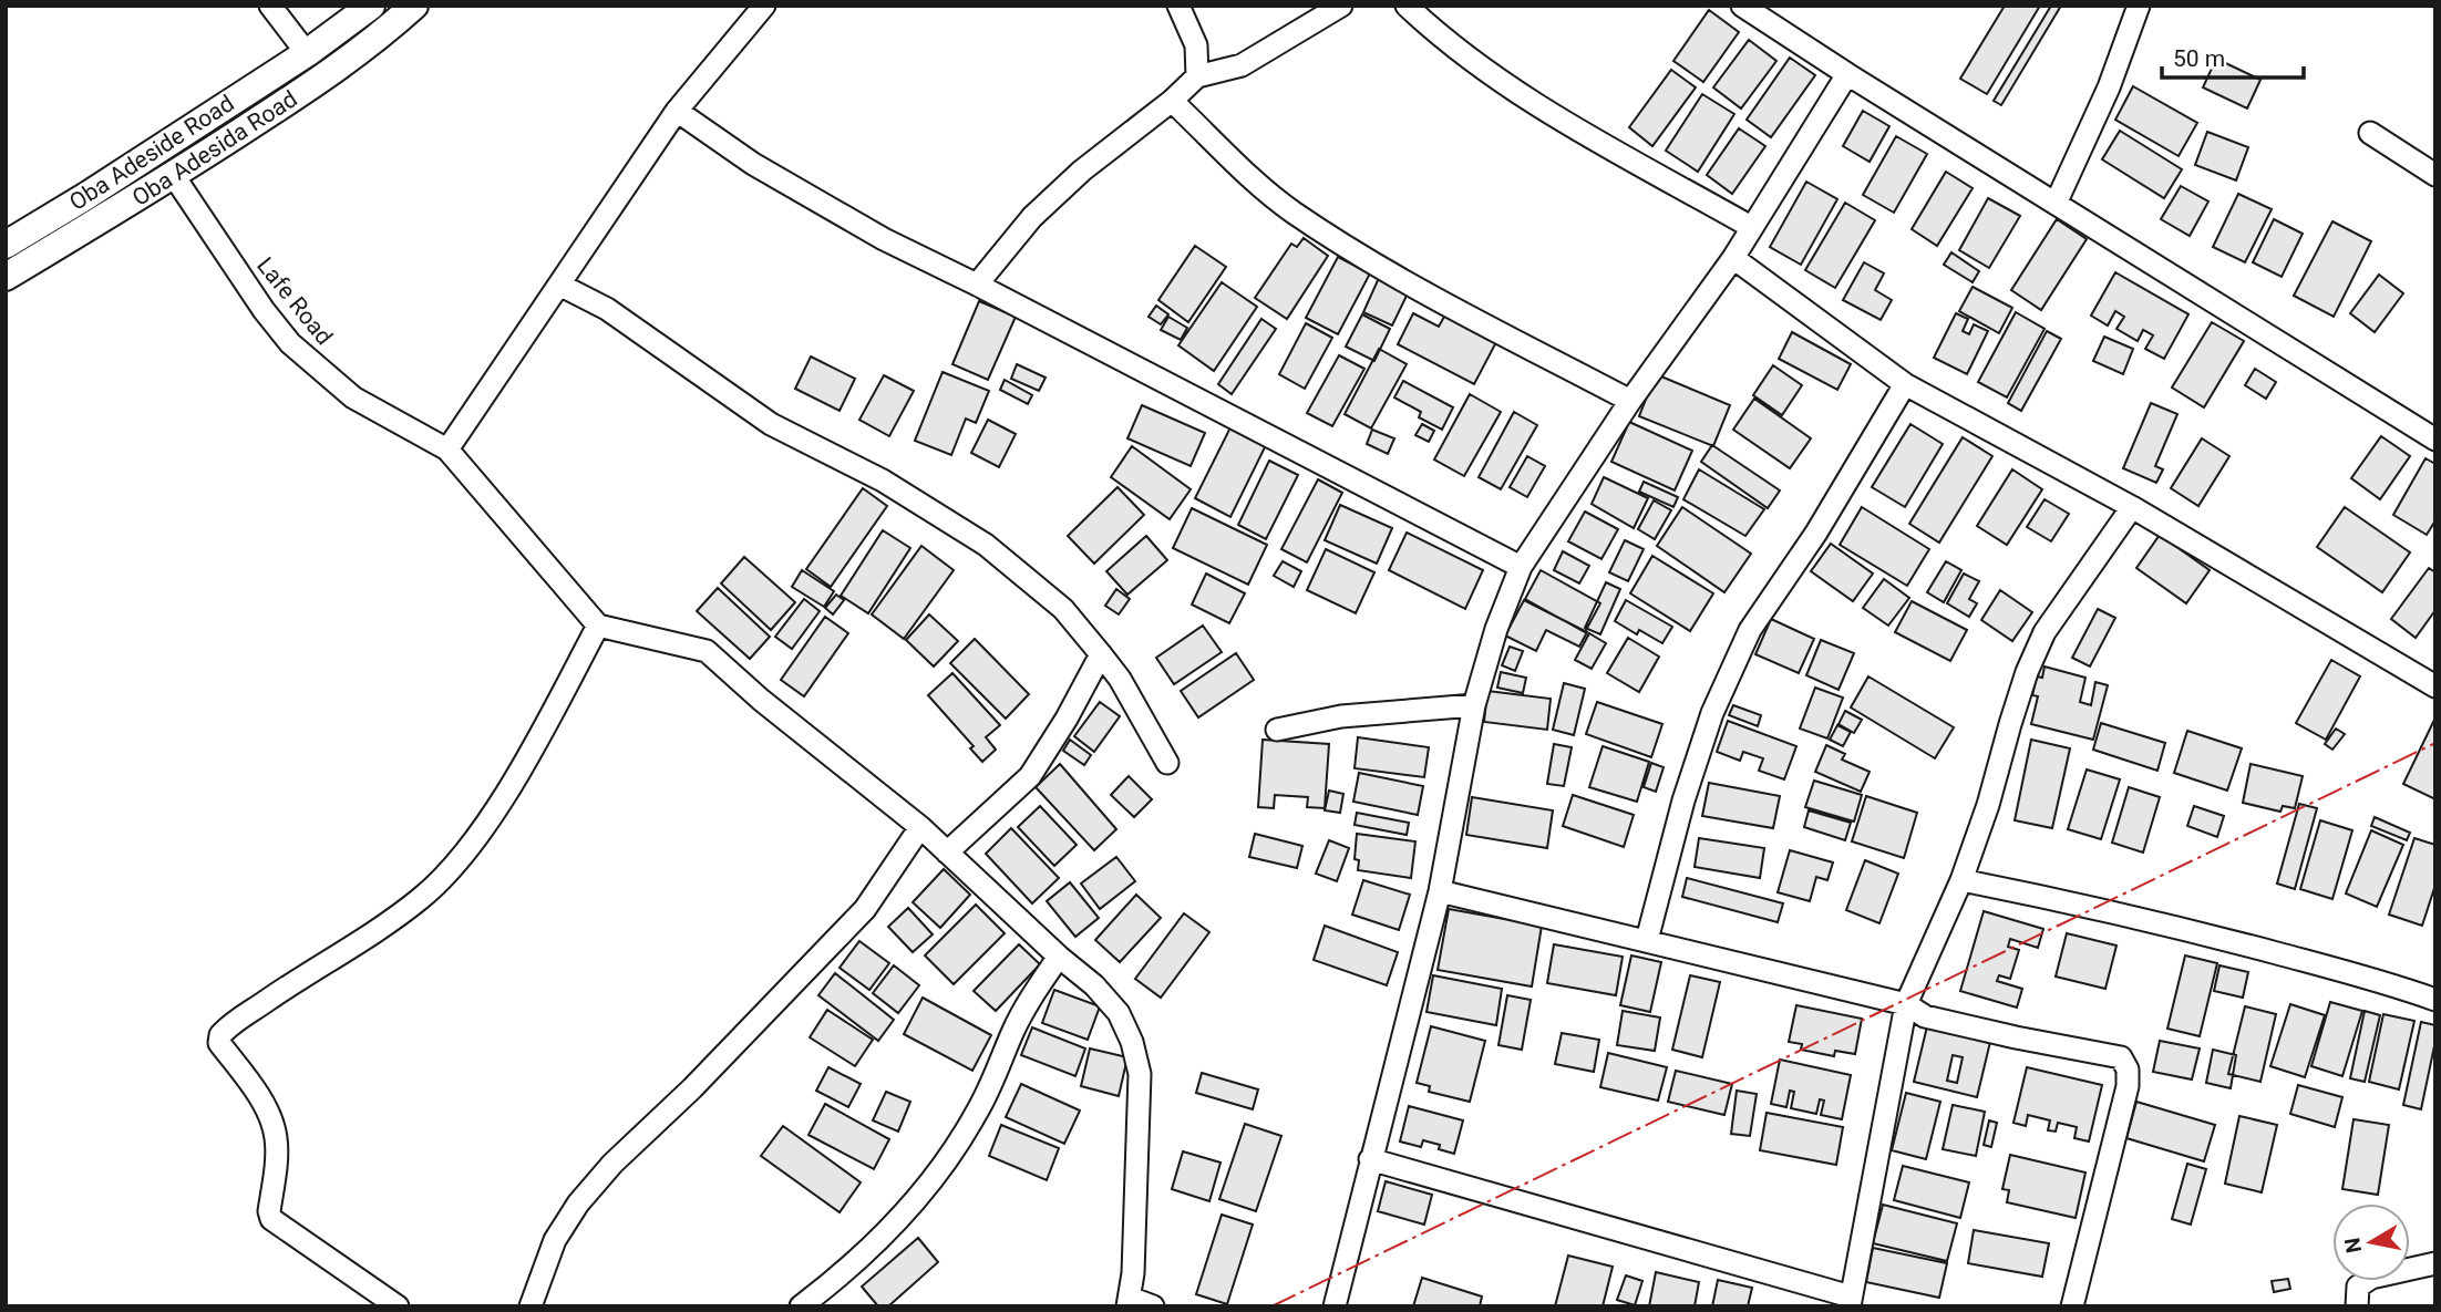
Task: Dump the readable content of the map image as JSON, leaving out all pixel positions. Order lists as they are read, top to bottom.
{
  "streets": {
    "main road": ["Oba Adesida Road", "Oba Adeside Road"],
    "street": ["Lafe Road"]
  },
  "crossings": [
    ["Oba Adesida Road", "Lafe Road"]
  ],
  "scale_bar": "50 m",
  "north": "left"
}
